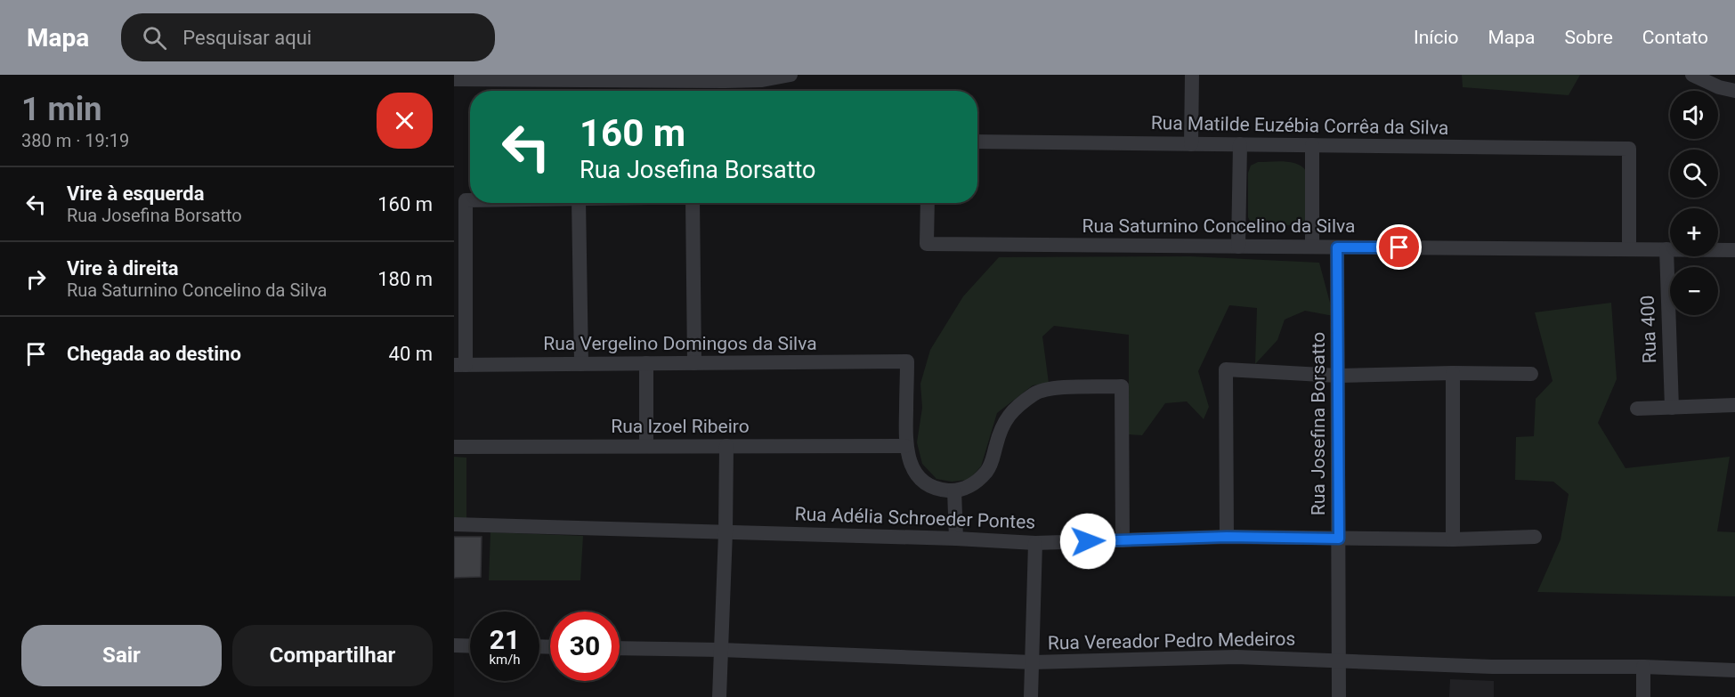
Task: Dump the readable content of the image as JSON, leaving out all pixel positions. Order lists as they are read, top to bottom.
{
  "streets": {
    "street": [
      "Rua Matilde Euzébia Corrêa da Silva",
      "Rua Saturnino Concelino da Silva",
      "Rua 400",
      "Rua Vergelino Domingos da Silva",
      "Rua Josefina Borsatto",
      "Rua Izoel Ribeiro",
      "Rua Adélia Schroeder Pontes",
      "Rua Vereador Pedro Medeiros"
    ]
  },
  "crossings": [
    ["Rua Matilde Euzébia Corrêa da Silva", "Rua Saturnino Concelino da Silva"],
    ["Rua Saturnino Concelino da Silva", "Rua 400"],
    ["Rua Saturnino Concelino da Silva", "Rua Josefina Borsatto"],
    ["Rua Vergelino Domingos da Silva", "Rua Izoel Ribeiro"],
    ["Rua Josefina Borsatto", "Rua Adélia Schroeder Pontes"],
    ["Rua Josefina Borsatto", "Rua Vereador Pedro Medeiros"]
  ],
  "page": {
    "header": "Mapa",
    "search": "Pesquisar aqui",
    "nav": [
      "Início",
      "Mapa",
      "Sobre",
      "Contato"
    ],
    "heading": ["1 min", "380 m · 19:19"],
    "map_buttons": ["+", "−"],
    "turn": ["160 m", "Rua Josefina Borsatto"],
    "list": [
      {
        "name": "Vire à esquerda",
        "note": "Rua Josefina Borsatto",
        "value": "160 m"
      },
      {
        "name": "Vire à direita",
        "note": "Rua Saturnino Concelino da Silva",
        "value": "180 m"
      },
      {
        "name": "Chegada ao destino",
        "value": "40 m"
      }
    ],
    "speed": "21 km/h",
    "limit": "30",
    "buttons": ["Sair", "Compartilhar"]
  }
}
